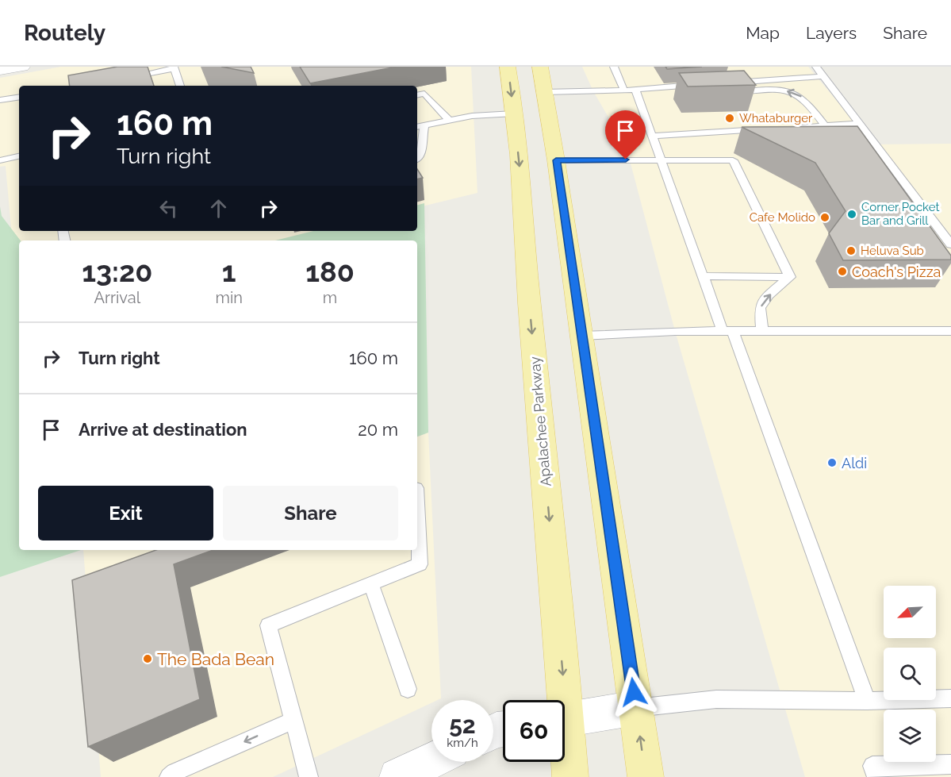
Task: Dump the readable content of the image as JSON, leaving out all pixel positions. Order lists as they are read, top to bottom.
{
  "streets": {
    "main road": ["Apalachee Parkway"]
  },
  "places": [
    "Whataburger",
    "Corner Pocket Bar and Grill",
    "Cafe Molido",
    "Heluva Sub",
    "Coach's Pizza",
    "Aldi",
    "The Bada Bean"
  ],
  "north": "bottom left",
  "page": {
    "header": "Routely",
    "nav": ["Map", "Layers", "Share"],
    "turn": ["160 m", "Turn right"],
    "eta": [
      "13:20",
      "Arrival",
      "1",
      "min",
      "180",
      "m"
    ],
    "list": [
      {
        "name": "Turn right",
        "value": "160 m"
      },
      {
        "name": "Arrive at destination",
        "value": "20 m"
      }
    ],
    "buttons": ["Exit", "Share"],
    "speed": "52 km/h",
    "limit": "60"
  }
}
